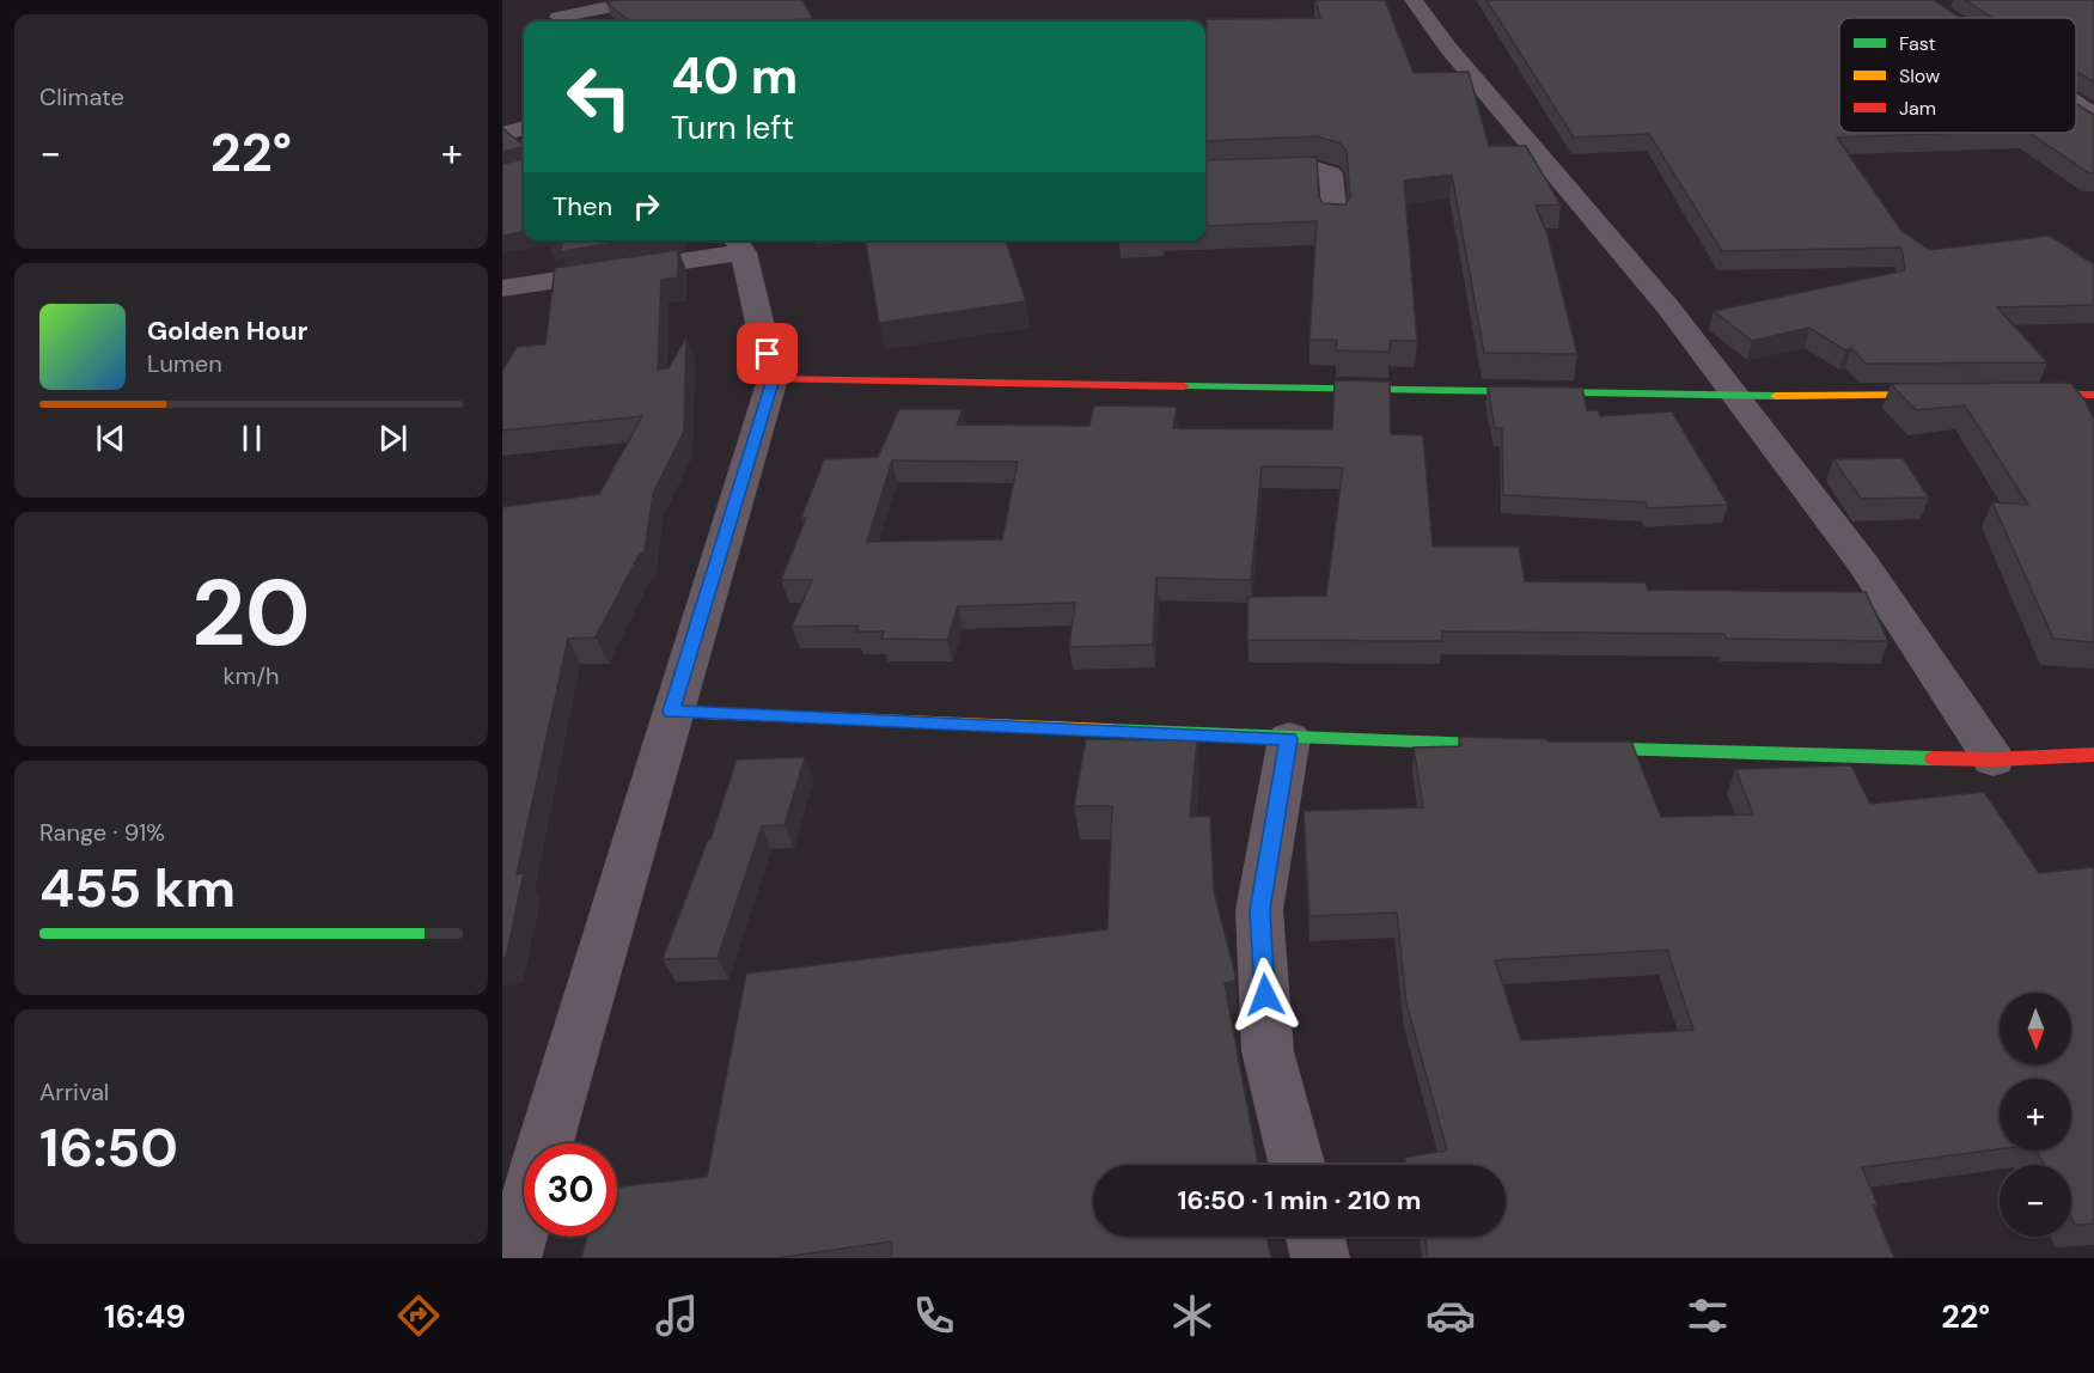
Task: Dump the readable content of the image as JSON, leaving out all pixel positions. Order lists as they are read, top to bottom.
{
  "legend": ["Fast", "Slow", "Jam"],
  "north": "bottom",
  "page": {
    "tile": [
      "Climate",
      ["20", "km/h"],
      ["Range · 91%", "455 km"],
      ["Arrival", "16:50"]
    ],
    "turn": ["40 m", "Turn left"],
    "heat": ["−", "22°", "+"],
    "then": "Then",
    "song": ["Golden Hour", "Lumen"],
    "map_buttons": ["+", "−"],
    "limit": "30",
    "trip": "16:50 · 1 min · 210 m",
    "tabs": ["16:49", "22°"]
  }
}
